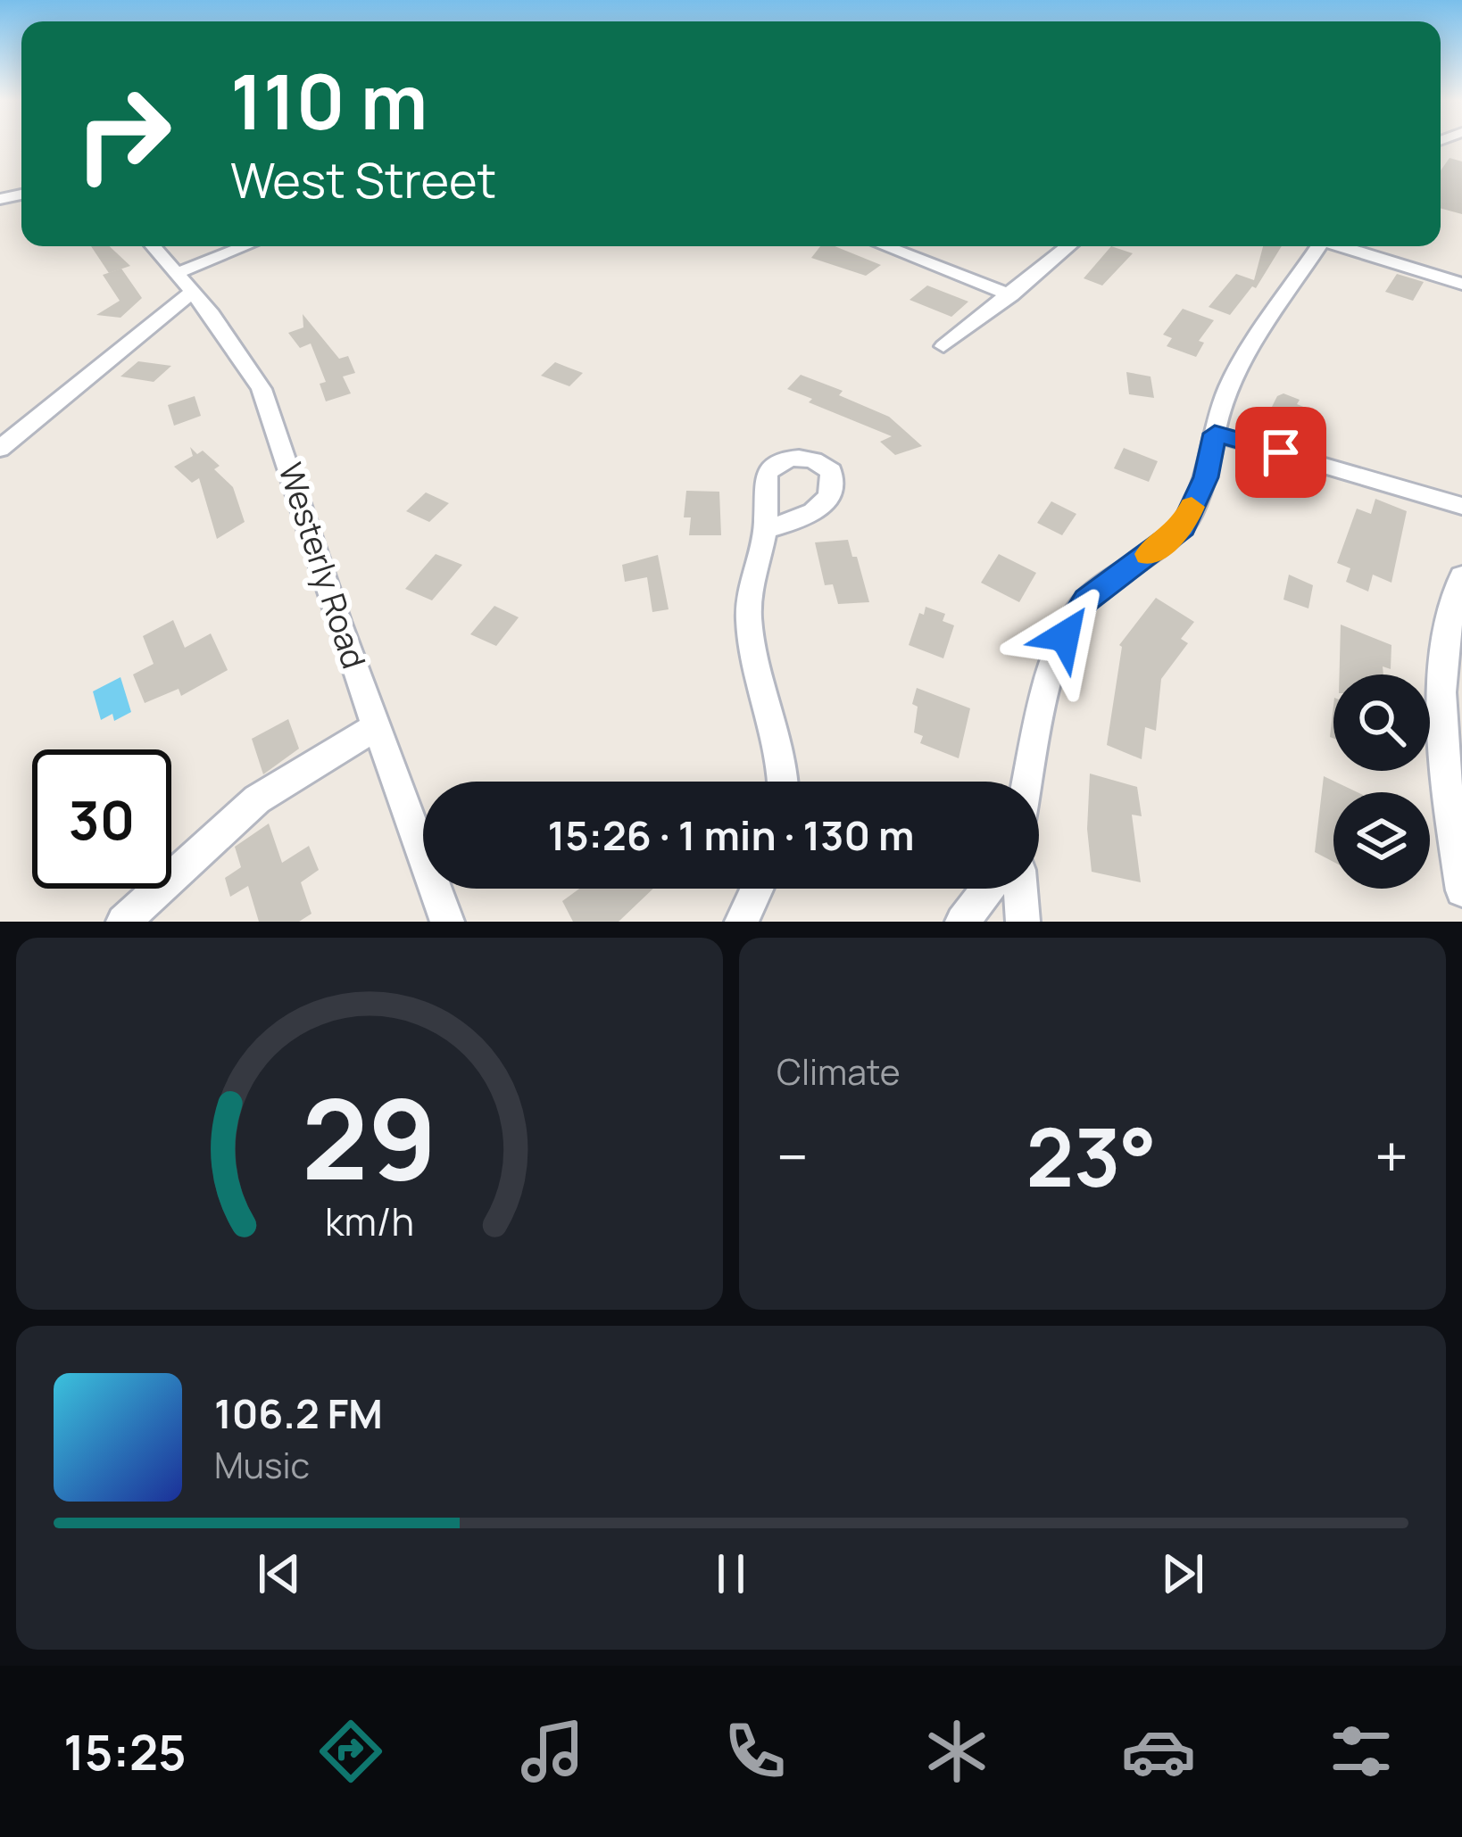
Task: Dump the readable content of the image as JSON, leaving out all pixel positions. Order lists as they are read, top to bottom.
{
  "streets": {
    "street": ["Westerly Road"]
  },
  "page": {
    "turn": ["110 m", "West Street"],
    "limit": "30",
    "trip": "15:26 · 1 min · 130 m",
    "tile": "Climate",
    "heat": ["−", "23°", "+"],
    "song": ["106.2 FM", "Music"],
    "tabs": "15:25",
    "gauge": ["29", "km/h"]
  }
}
